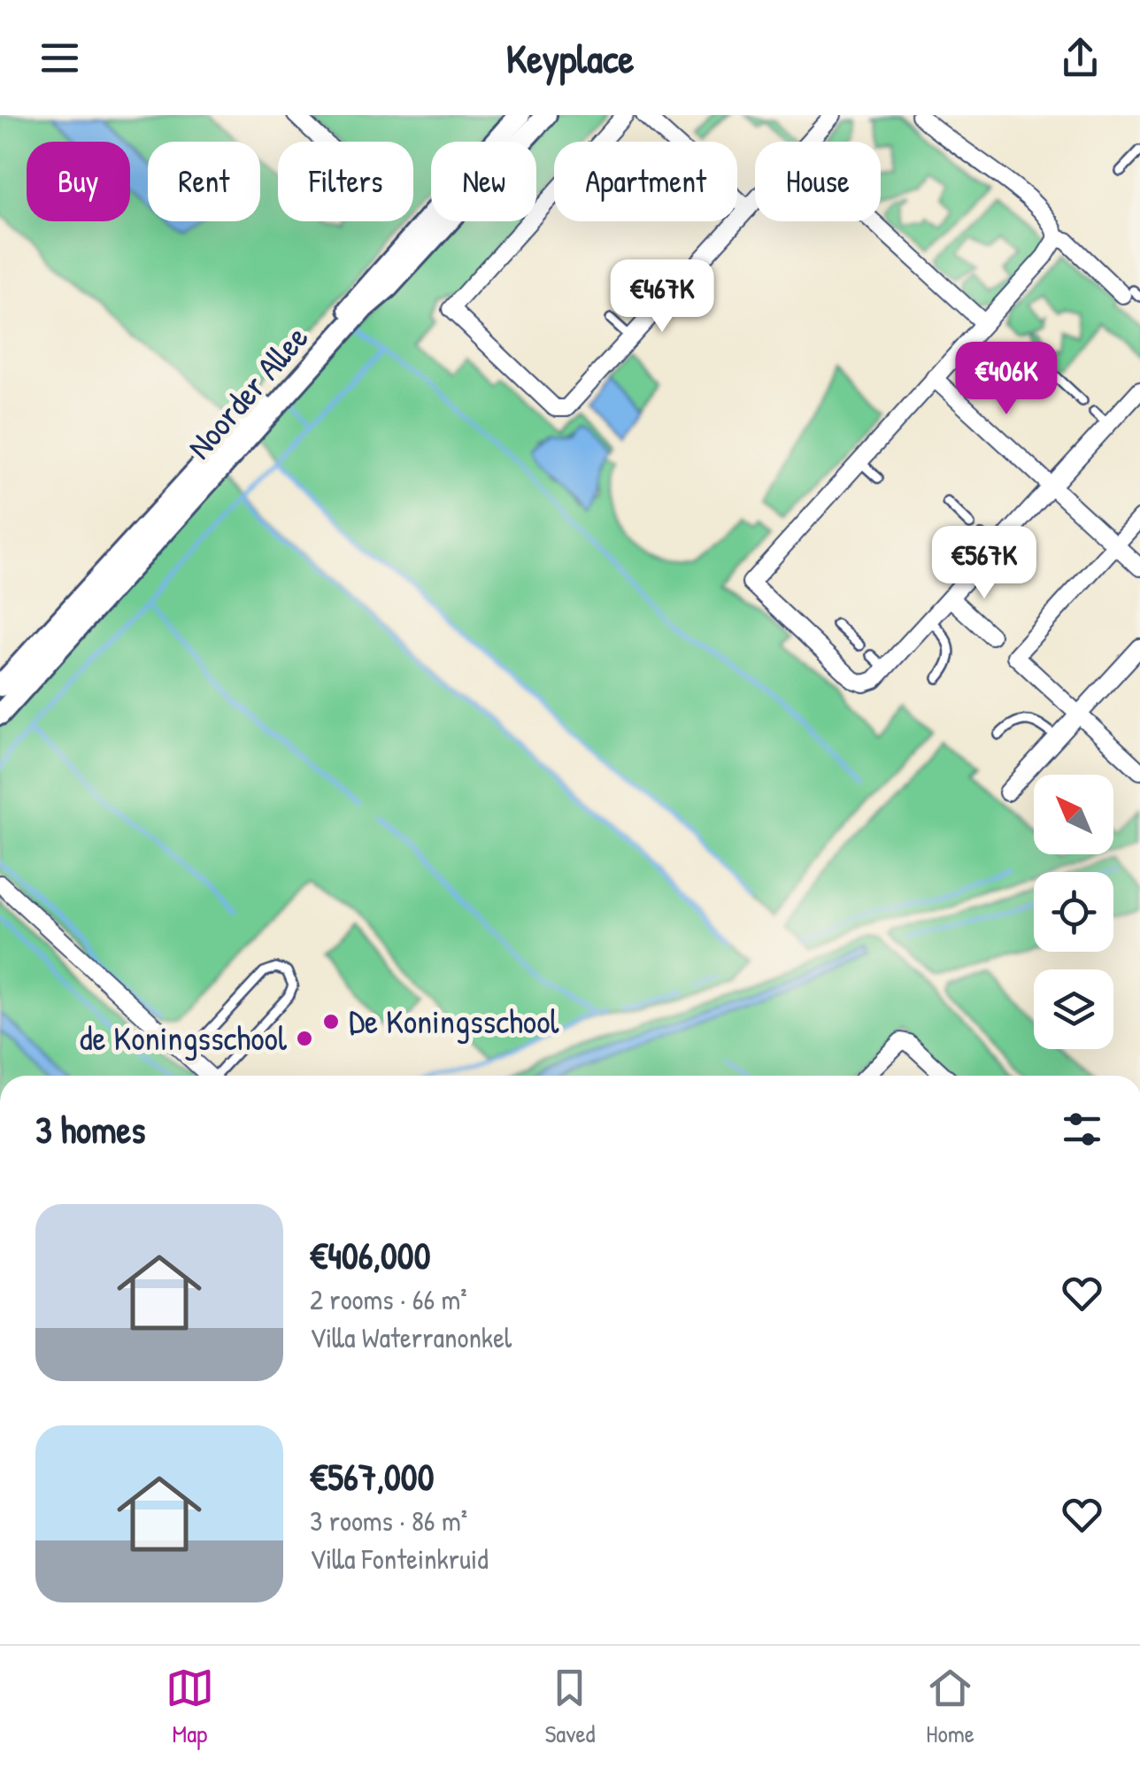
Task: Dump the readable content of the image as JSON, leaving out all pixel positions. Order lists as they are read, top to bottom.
{
  "streets": {
    "street": ["Noorder Allee"]
  },
  "places": ["De Koningsschool", "de Koningsschool"],
  "north": "top left",
  "page": {
    "header": "Keyplace",
    "chip": [
      "Buy",
      "Rent",
      "Filters",
      "New",
      "Apartment",
      "House"
    ],
    "price": ["€467K", "€406K", "€567K"],
    "heading": "3 homes",
    "list": [
      {
        "name": "€406,000",
        "note": "2 rooms · 66 m² · Villa Waterranonkel"
      },
      {
        "name": "€567,000",
        "note": "3 rooms · 86 m² · Villa Fonteinkruid"
      }
    ],
    "tabs": ["Map", "Saved", "Home"]
  }
}
